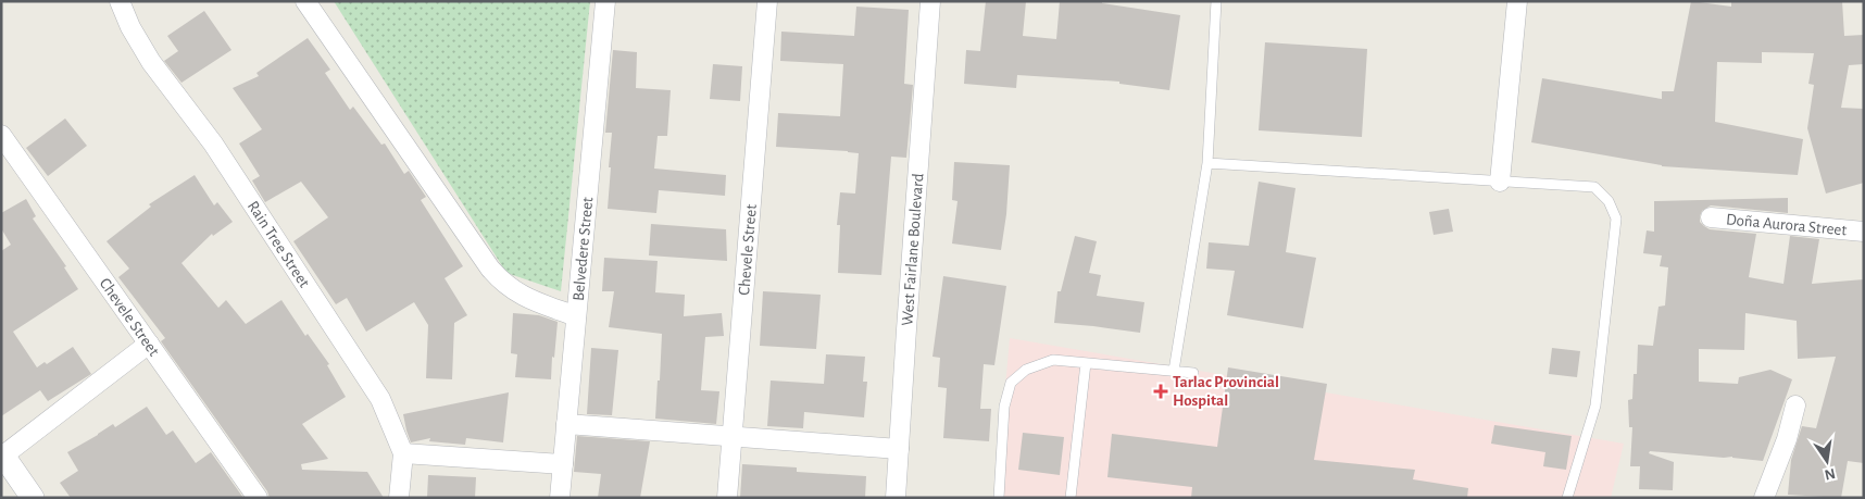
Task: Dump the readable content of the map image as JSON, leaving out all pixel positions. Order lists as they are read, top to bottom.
{
  "streets": {
    "street": [
      "Doña Aurora Street",
      "Rain Tree Street",
      "Belvedere Street",
      "West Fairlane Boulevard",
      "Chevele Street"
    ]
  },
  "places": {
    "health": ["Tarlac Provincial Hospital"]
  },
  "north": "bottom"
}
